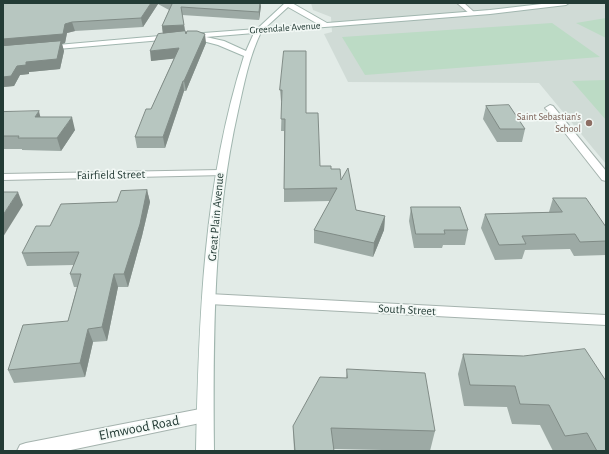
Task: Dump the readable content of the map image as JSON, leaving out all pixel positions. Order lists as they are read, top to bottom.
{
  "streets": {
    "main road": [
      "Greendale Avenue",
      "Fairfield Street",
      "Great Plain Avenue",
      "South Street",
      "Elmwood Road"
    ]
  },
  "crossings": [
    ["Greendale Avenue", "Great Plain Avenue"],
    ["Fairfield Street", "Great Plain Avenue"],
    ["Great Plain Avenue", "South Street"],
    ["Great Plain Avenue", "Elmwood Road"]
  ],
  "places": ["Saint Sebastian's School"]
}
